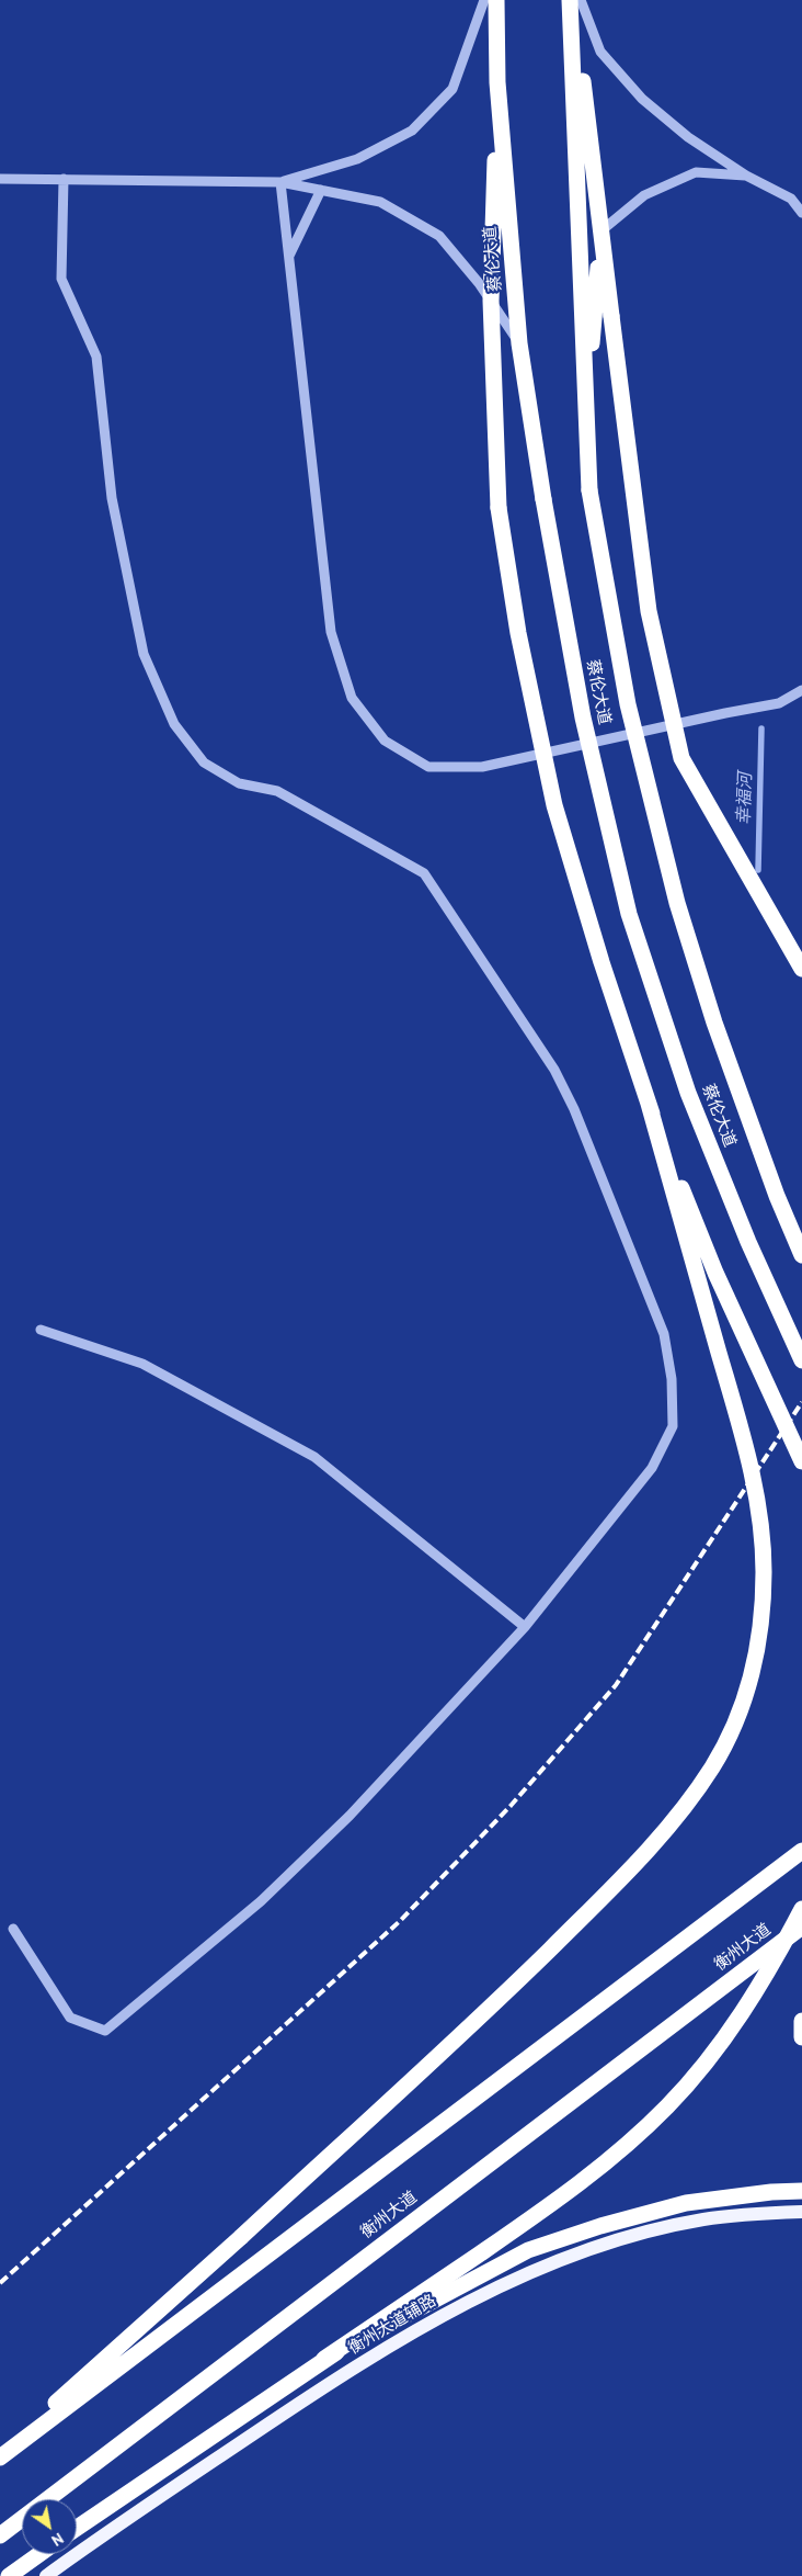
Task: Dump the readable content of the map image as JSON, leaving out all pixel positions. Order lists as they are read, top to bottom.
{
  "streets": {
    "highway": ["蔡伦大道", "衡州大道"],
    "main road": ["衡州大道辅路"]
  },
  "water": ["幸福河"],
  "north": "bottom right"
}
